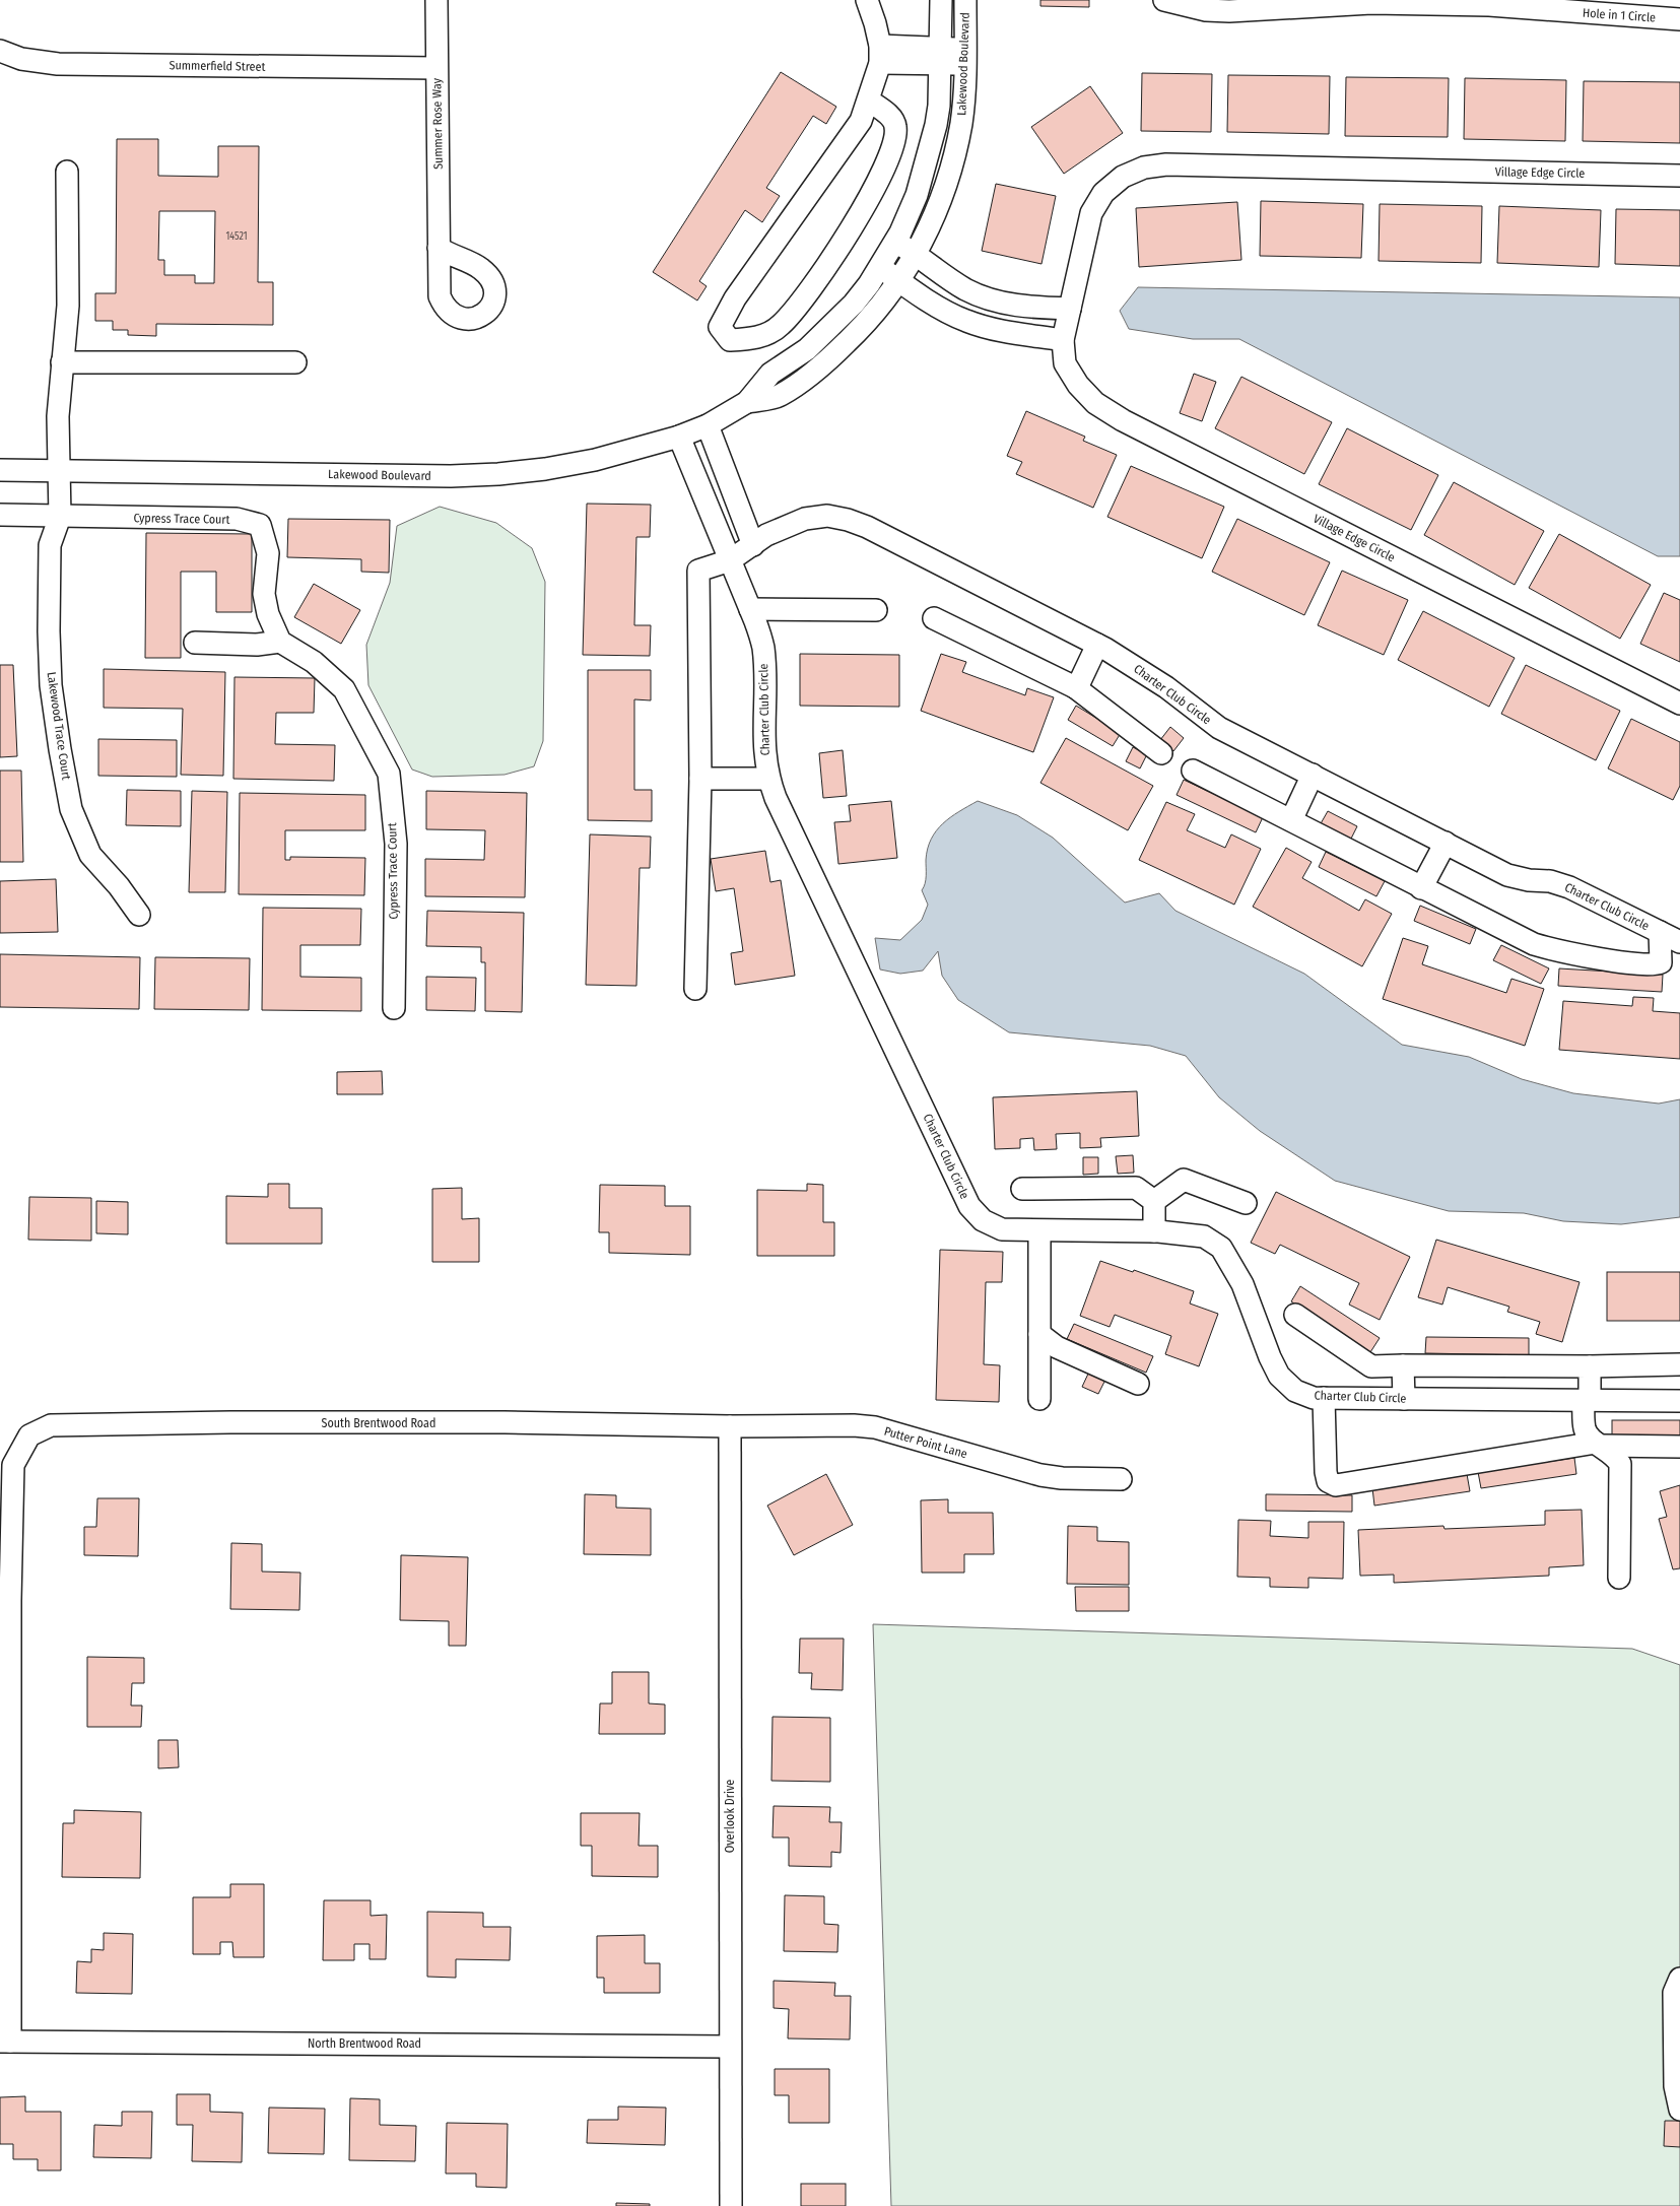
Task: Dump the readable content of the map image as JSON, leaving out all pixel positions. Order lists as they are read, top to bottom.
{
  "streets": {
    "street": [
      "Hole in 1 Circle",
      "Lakewood Boulevard",
      "Summerfield Street",
      "Summer Rose Way",
      "Village Edge Circle",
      "Cypress Trace Court",
      "Charter Club Circle",
      "Lakewood Trace Court",
      "South Brentwood Road",
      "Putter Point Lane",
      "Overlook Drive",
      "North Brentwood Road"
    ]
  },
  "crossings": [
    ["Lakewood Boulevard", "Charter Club Circle"],
    ["Summerfield Street", "Summer Rose Way"],
    ["Cypress Trace Court", "Lakewood Trace Court"],
    ["South Brentwood Road", "Putter Point Lane"],
    ["South Brentwood Road", "Overlook Drive"],
    ["South Brentwood Road", "North Brentwood Road"],
    ["Putter Point Lane", "Overlook Drive"],
    ["Overlook Drive", "North Brentwood Road"]
  ],
  "house_numbers": ["14521"]
}
